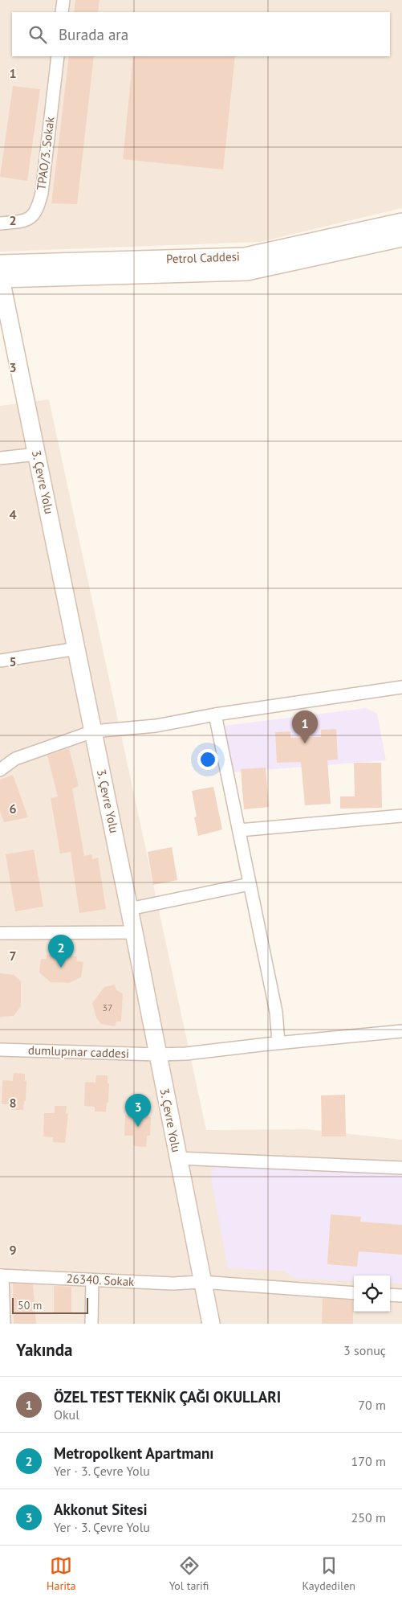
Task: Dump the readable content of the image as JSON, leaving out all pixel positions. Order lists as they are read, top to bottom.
{
  "streets": {
    "main road": ["Petrol Caddesi", "3. Çevre Yolu"],
    "street": ["TPAO/3. Sokak", "dumlupınar caddesi", "26340. Sokak"]
  },
  "crossings": [
    ["Petrol Caddesi", "3. Çevre Yolu"],
    ["3. Çevre Yolu", "dumlupınar caddesi"],
    ["3. Çevre Yolu", "26340. Sokak"]
  ],
  "house_numbers": ["37"],
  "scale_bar": "50 m",
  "page": {
    "search": "Burada ara",
    "pins": ["1", "2", "3"],
    "scale": "50 m",
    "heading": ["Yakında", "3 sonuç"],
    "list": [
      {
        "mark": "1",
        "name": "ÖZEL TEST TEKNİK ÇAĞI OKULLARI",
        "note": "Okul",
        "value": "70 m"
      },
      {
        "mark": "2",
        "name": "Metropolkent Apartmanı",
        "note": "Yer · 3. Çevre Yolu",
        "value": "170 m"
      },
      {
        "mark": "3",
        "name": "Akkonut Sitesi",
        "note": "Yer · 3. Çevre Yolu",
        "value": "250 m"
      }
    ],
    "nav": ["Harita", "Yol tarifi", "Kaydedilen"]
  },
  "grid": {
    "rows": [
      "1",
      "2",
      "3",
      "4",
      "5",
      "6",
      "7",
      "8",
      "9"
    ]
  }
}
